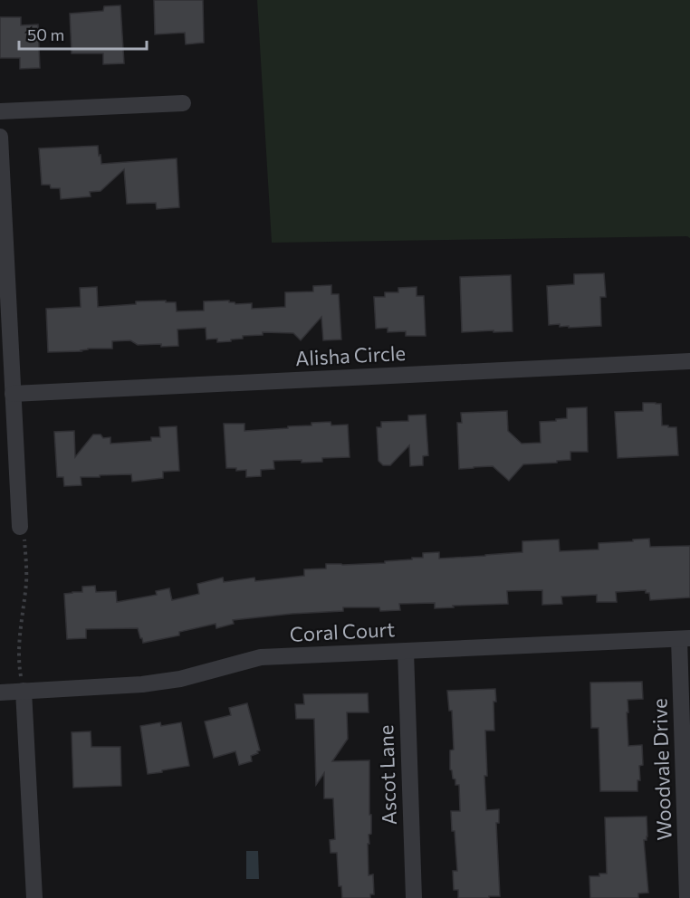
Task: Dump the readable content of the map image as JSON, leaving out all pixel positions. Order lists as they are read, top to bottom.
{
  "streets": {
    "street": [
      "Alisha Circle",
      "Coral Court",
      "Woodvale Drive",
      "Ascot Lane"
    ]
  },
  "crossings": [
    ["Coral Court", "Woodvale Drive"],
    ["Coral Court", "Ascot Lane"]
  ],
  "scale_bar": "50 m"
}
